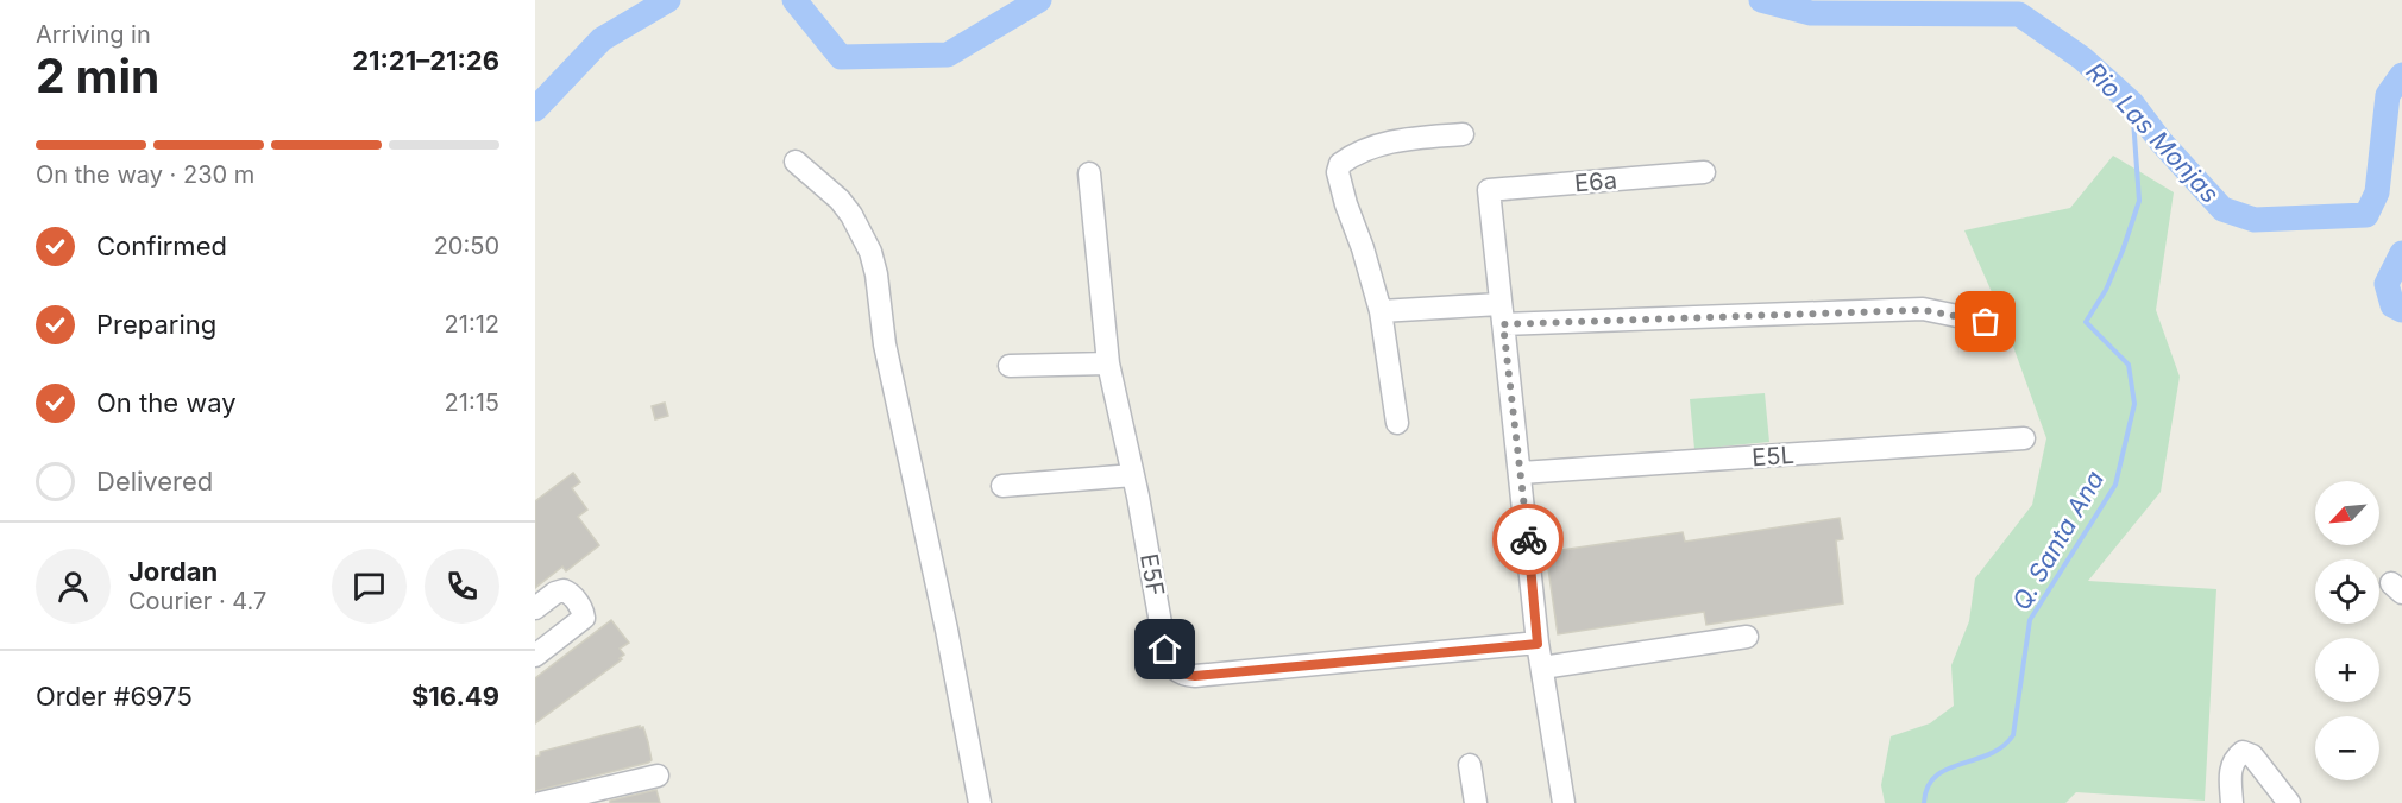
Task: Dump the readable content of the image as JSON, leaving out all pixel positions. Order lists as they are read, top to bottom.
{
  "streets": {
    "street": ["E6a", "E5L", "E5F"]
  },
  "water": ["Rio Las Monjas", "Q. Santa Ana"],
  "north": "bottom left",
  "page": {
    "heading": ["2 min", "Arriving in", "21:21–21:26"],
    "panel": [
      "Jordan",
      "Courier · 4.7",
      "Order #6975",
      "$16.49"
    ],
    "bar": "On the way · 230 m",
    "list": [
      ["Confirmed", "20:50"],
      ["Preparing", "21:12"],
      ["On the way", "21:15"],
      "Delivered"
    ],
    "map_buttons": ["+", "−"]
  }
}
